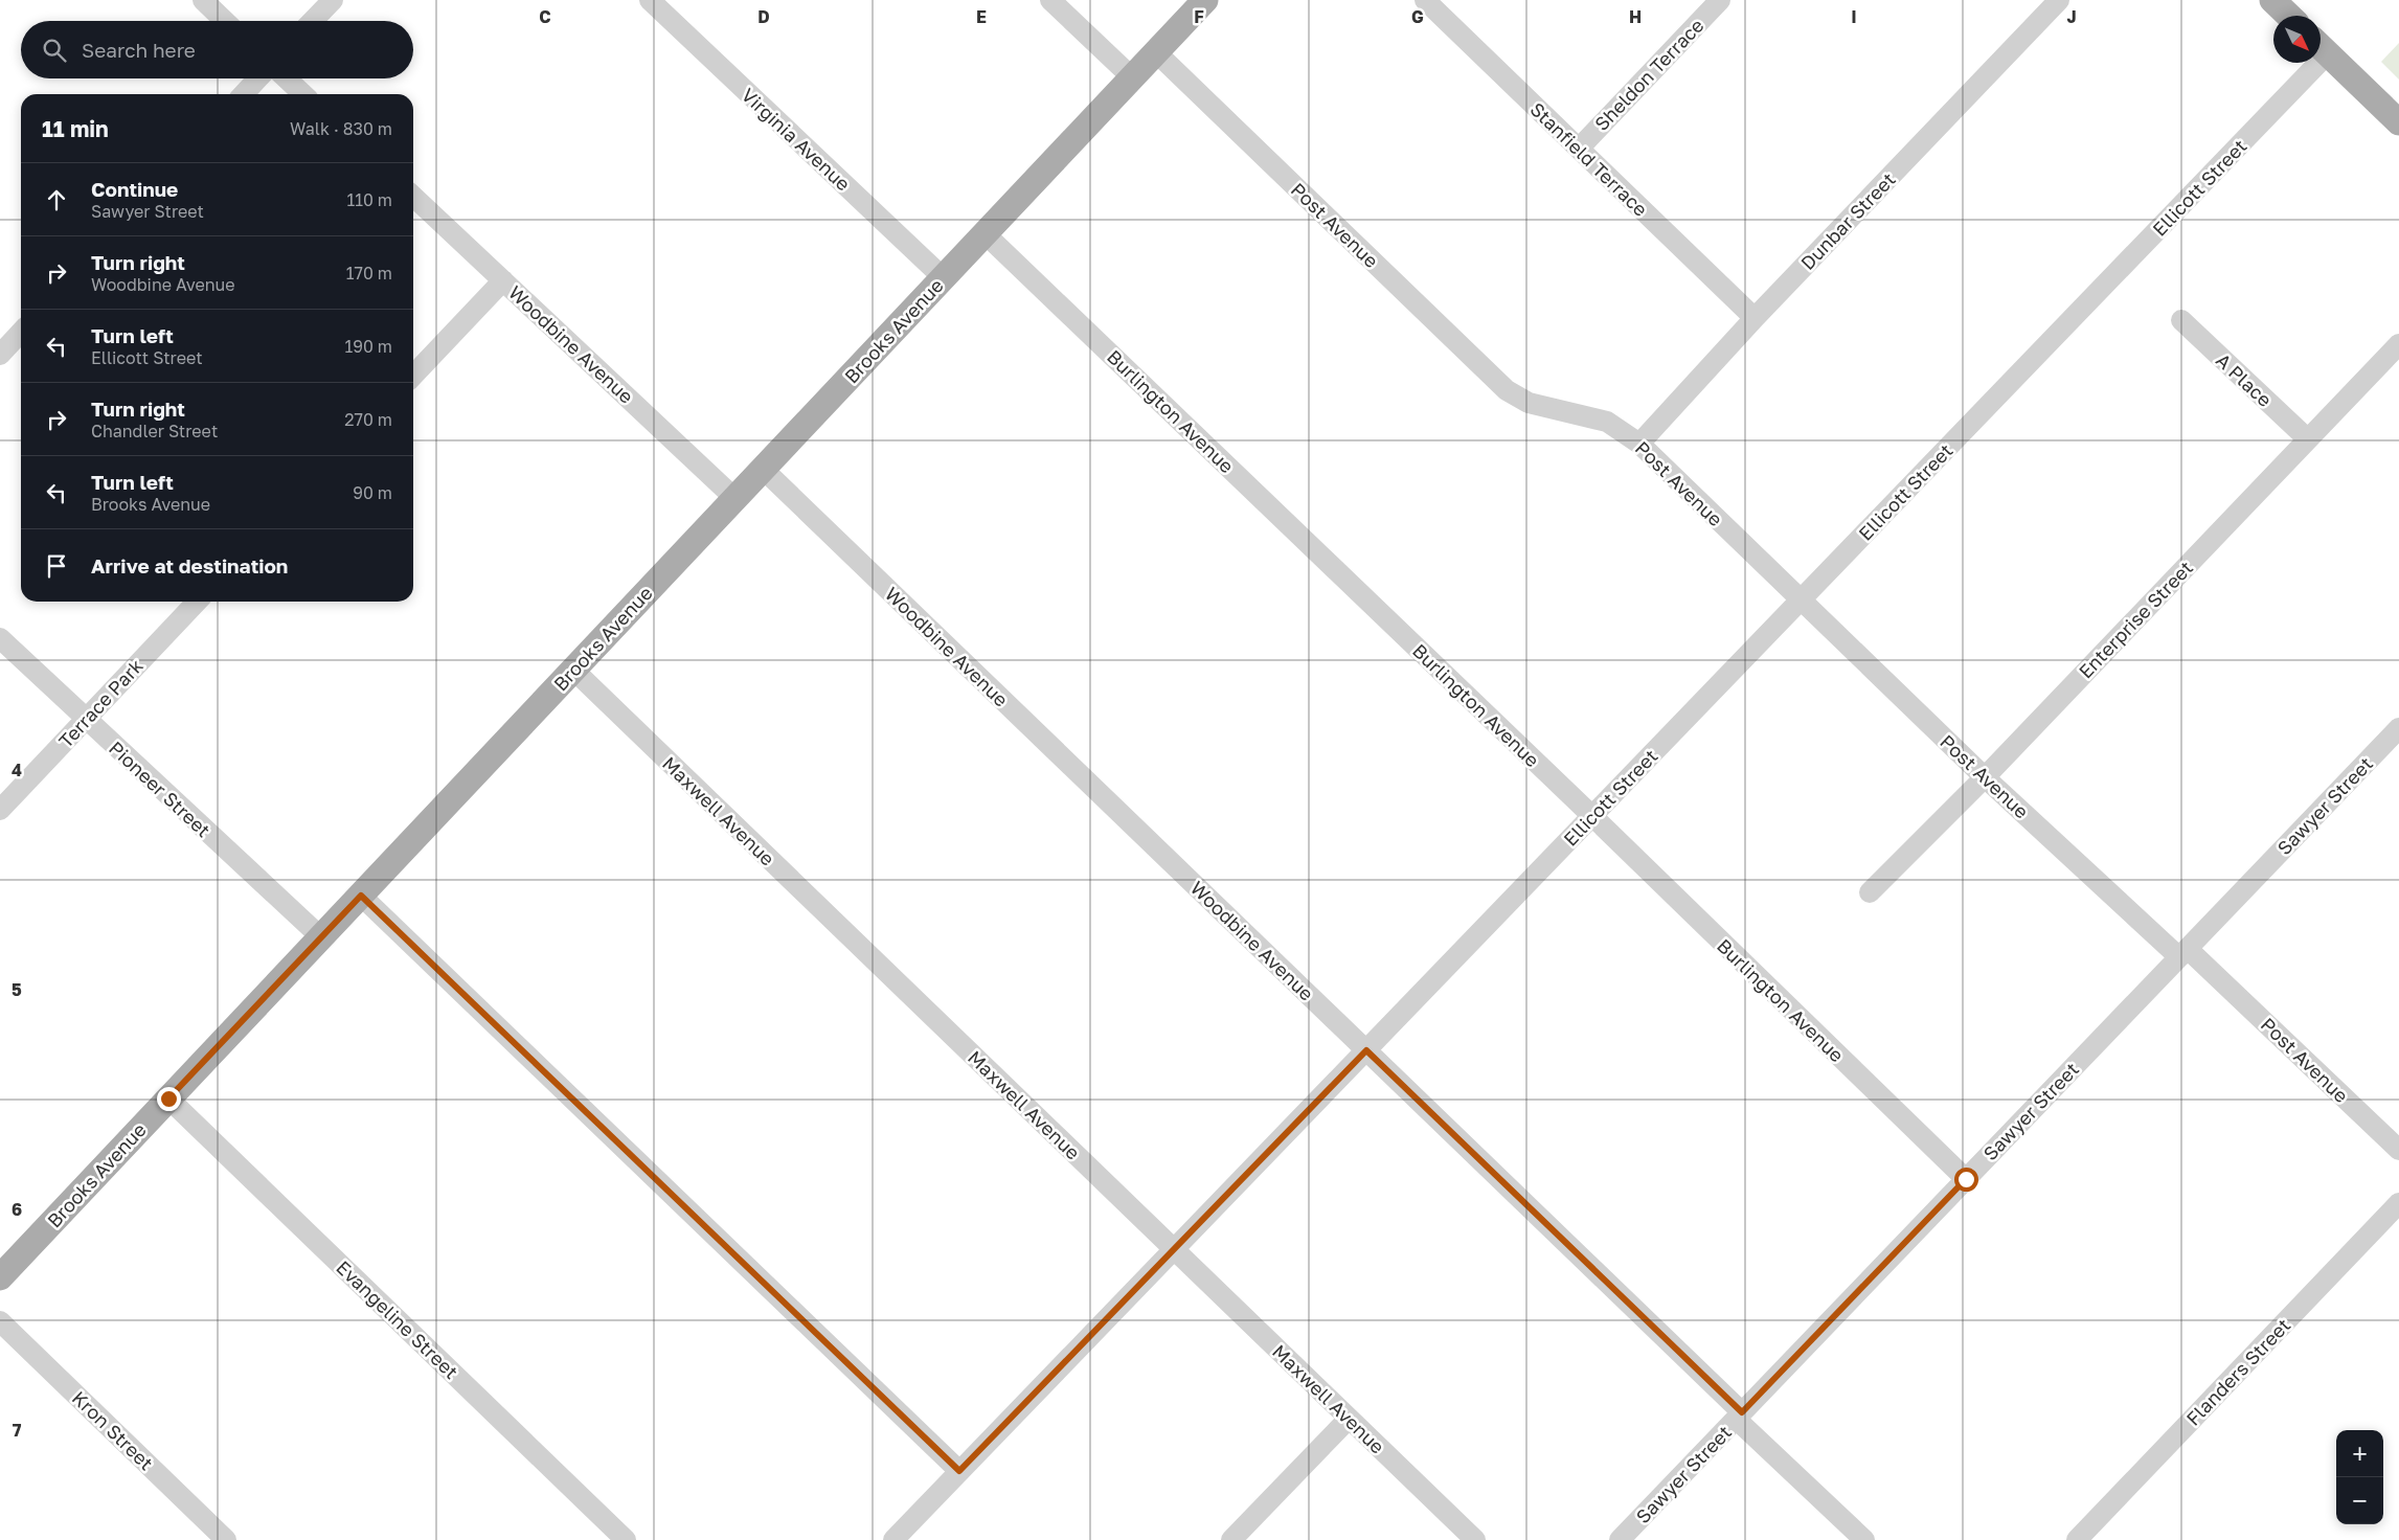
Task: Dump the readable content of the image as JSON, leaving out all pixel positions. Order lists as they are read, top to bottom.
{
  "streets": {
    "main road": ["Brooks Avenue"],
    "street": [
      "Sheldon Terrace",
      "Virginia Avenue",
      "Stanfield Terrace",
      "Ellicott Street",
      "Dunbar Street",
      "Post Avenue",
      "Woodbine Avenue",
      "A Place",
      "Burlington Avenue",
      "Enterprise Street",
      "Terrace Park",
      "Pioneer Street",
      "Sawyer Street",
      "Maxwell Avenue",
      "Evangeline Street",
      "Flanders Street",
      "Kron Street"
    ]
  },
  "crossings": [
    ["Sheldon Terrace", "Stanfield Terrace"],
    ["Virginia Avenue", "Brooks Avenue"],
    ["Stanfield Terrace", "Dunbar Street"],
    ["Ellicott Street", "Post Avenue"],
    ["Ellicott Street", "Woodbine Avenue"],
    ["Ellicott Street", "Burlington Avenue"],
    ["Ellicott Street", "Maxwell Avenue"],
    ["Dunbar Street", "Post Avenue"],
    ["Post Avenue", "Brooks Avenue"],
    ["Post Avenue", "Enterprise Street"],
    ["Post Avenue", "Sawyer Street"],
    ["Brooks Avenue", "Woodbine Avenue"],
    ["Brooks Avenue", "Burlington Avenue"],
    ["Brooks Avenue", "Pioneer Street"],
    ["Brooks Avenue", "Maxwell Avenue"],
    ["Brooks Avenue", "Evangeline Street"],
    ["Woodbine Avenue", "Sawyer Street"],
    ["A Place", "Enterprise Street"],
    ["Burlington Avenue", "Sawyer Street"],
    ["Terrace Park", "Pioneer Street"]
  ],
  "north": "bottom right",
  "page": {
    "search": "Search here",
    "heading": ["11 min", "Walk · 830 m"],
    "list": [
      ["Continue", "Sawyer Street", "110 m"],
      ["Turn right", "Woodbine Avenue", "170 m"],
      ["Turn left", "Ellicott Street", "190 m"],
      ["Turn right", "Chandler Street", "270 m"],
      ["Turn left", "Brooks Avenue", "90 m"],
      "Arrive at destination"
    ],
    "map_buttons": ["+", "−"]
  },
  "grid": {
    "columns": [
      "C",
      "D",
      "E",
      "F",
      "G",
      "H",
      "I",
      "J"
    ],
    "rows": [
      "4",
      "5",
      "6",
      "7"
    ]
  }
}
